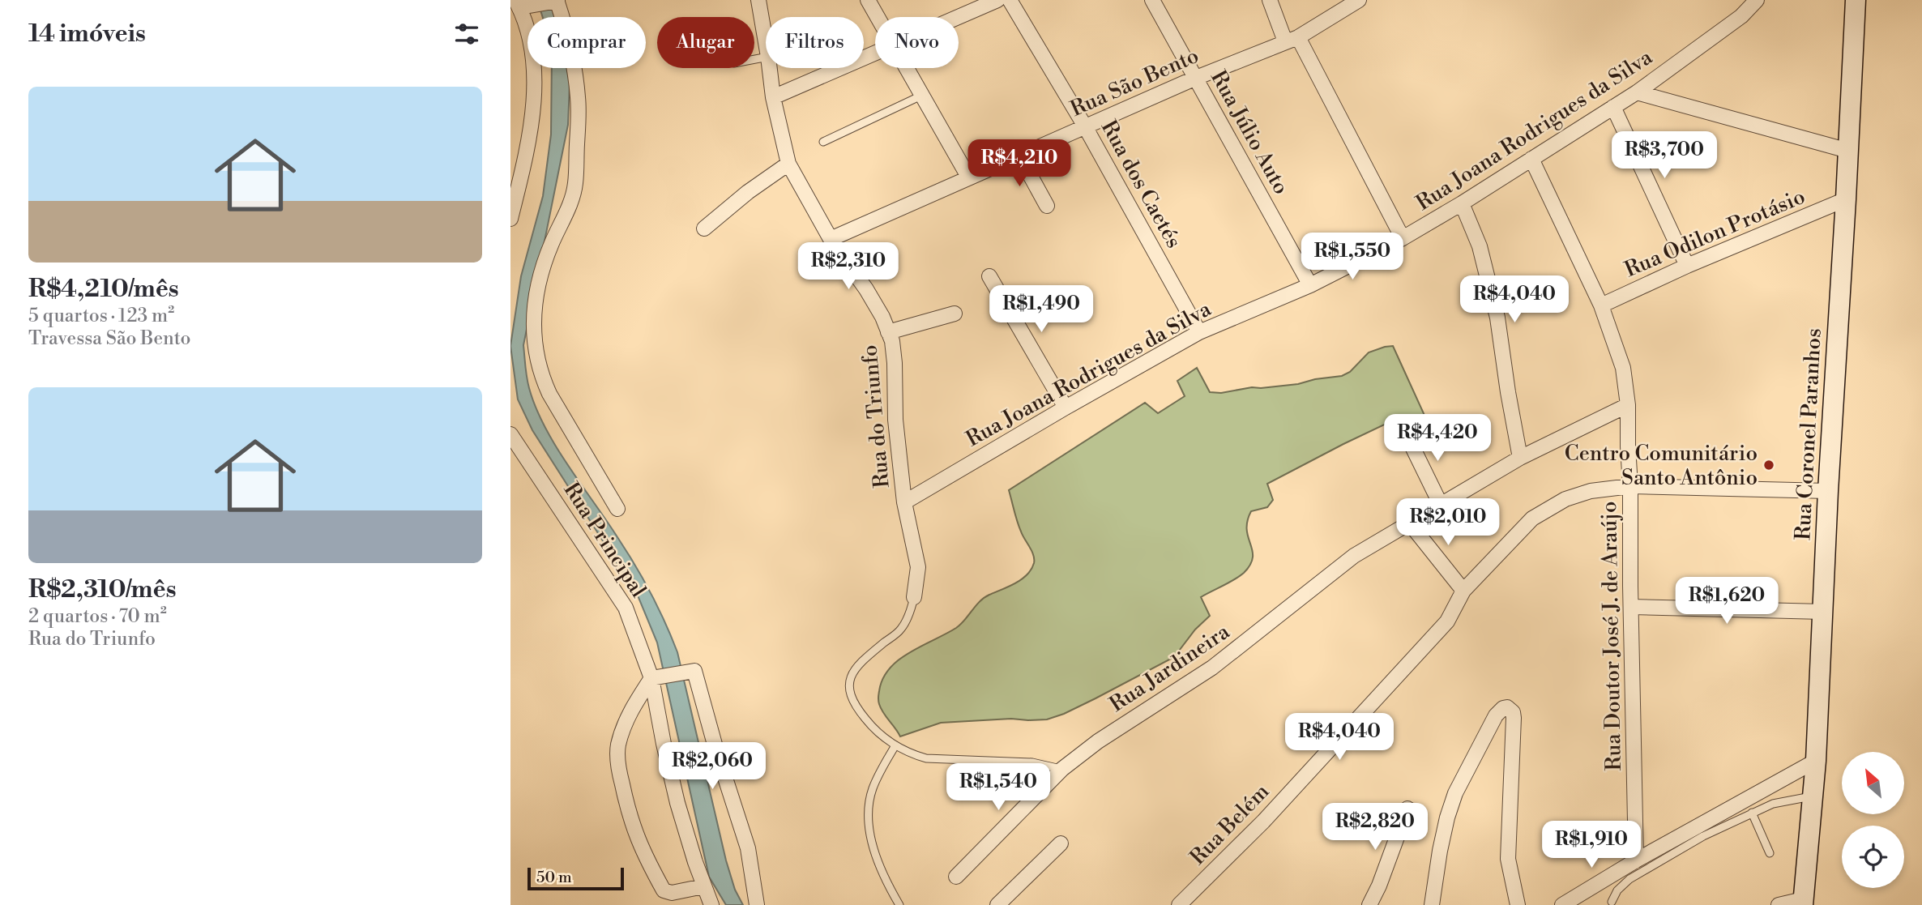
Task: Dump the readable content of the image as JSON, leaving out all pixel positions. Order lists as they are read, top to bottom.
{
  "streets": {
    "street": [
      "Rua São Bento",
      "Rua Joana Rodrigues da Silva",
      "Rua Júlio Auto",
      "Rua dos Caetés",
      "Rua Odilon Protásio",
      "Rua do Triunfo",
      "Rua Coronel Paranhos",
      "Rua Principal",
      "Rua Doutor José J. de Araújo",
      "Rua Jardineira",
      "Rua Belém"
    ]
  },
  "crossings": [
    ["Rua São Bento", "Rua Júlio Auto"],
    ["Rua São Bento", "Rua dos Caetés"],
    ["Rua São Bento", "Rua do Triunfo"],
    ["Rua Joana Rodrigues da Silva", "Rua Júlio Auto"],
    ["Rua Joana Rodrigues da Silva", "Rua dos Caetés"],
    ["Rua Joana Rodrigues da Silva", "Rua do Triunfo"],
    ["Rua Joana Rodrigues da Silva", "Rua Doutor José J. de Araújo"],
    ["Rua Odilon Protásio", "Rua Coronel Paranhos"],
    ["Rua Odilon Protásio", "Rua Doutor José J. de Araújo"],
    ["Rua Coronel Paranhos", "Rua Belém"],
    ["Rua Doutor José J. de Araújo", "Rua Jardineira"],
    ["Rua Doutor José J. de Araújo", "Rua Belém"]
  ],
  "places": ["Centro Comunitário Santo Antônio"],
  "scale_bar": "50 m",
  "north": "top left",
  "page": {
    "heading": "14 imóveis",
    "chip": [
      "Comprar",
      "Alugar",
      "Filtros",
      "Novo"
    ],
    "list": [
      {
        "name": "R$4,210/mês",
        "note": "5 quartos · 123 m² · Travessa São Bento"
      },
      {
        "name": "R$2,310/mês",
        "note": "2 quartos · 70 m² · Rua do Triunfo"
      }
    ],
    "price": [
      "R$3,700",
      "R$4,210",
      "R$1,550",
      "R$2,310",
      "R$4,040",
      "R$1,490",
      "R$4,420",
      "R$2,010",
      "R$1,620",
      "R$4,040",
      "R$2,060",
      "R$1,540",
      "R$2,820",
      "R$1,910"
    ],
    "scale": "50 m"
  }
}
